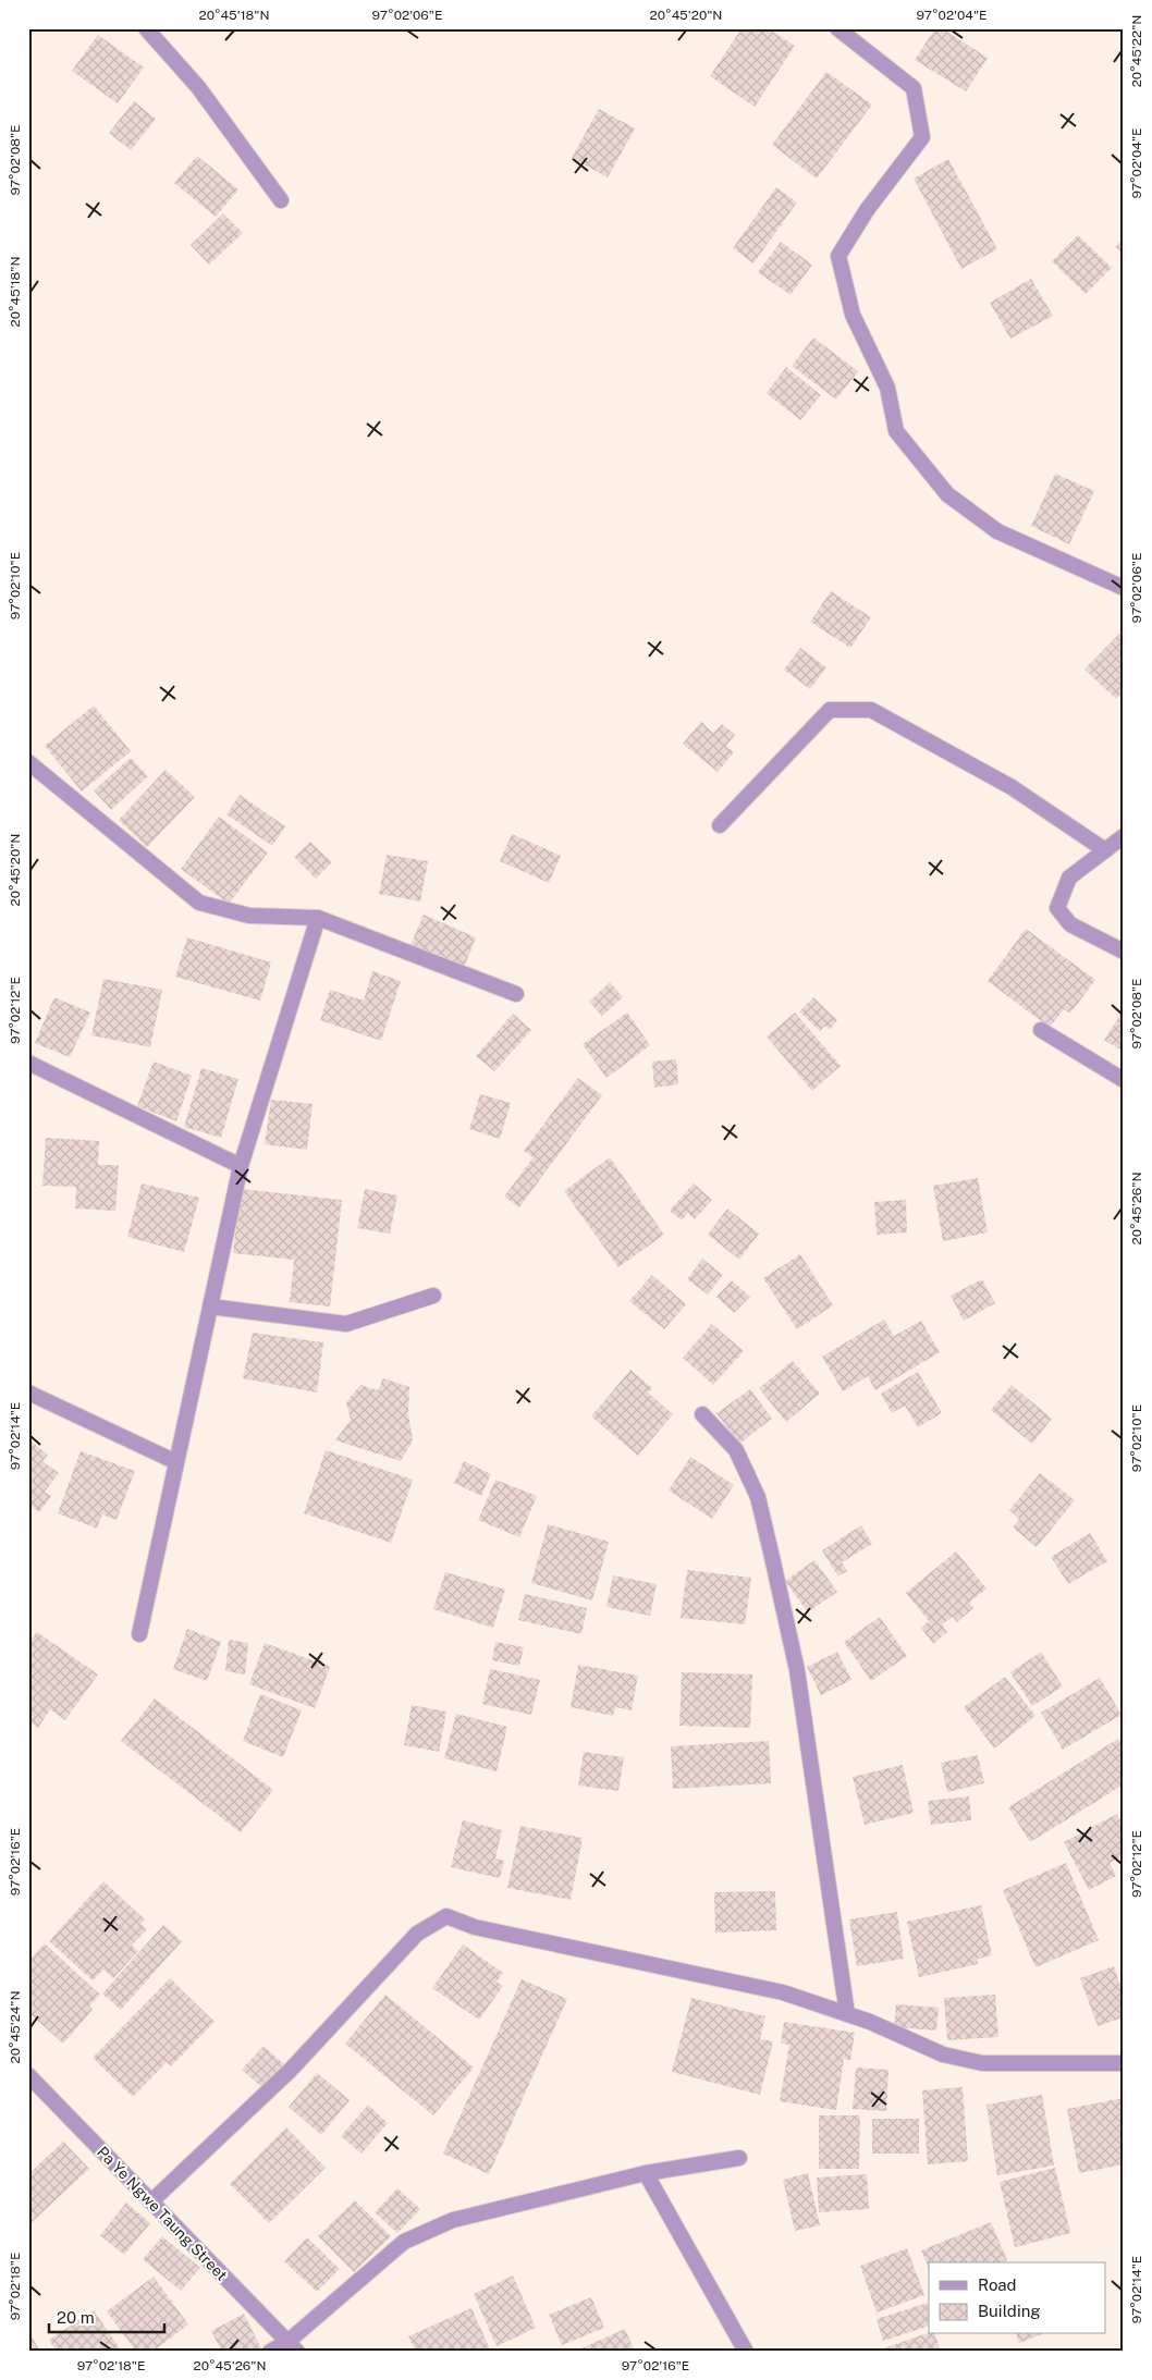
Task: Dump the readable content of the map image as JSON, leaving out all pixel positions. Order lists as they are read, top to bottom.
{
  "streets": {
    "street": ["Pa Ye Ngwe Taung Street"]
  },
  "legend": ["Road", "Building"],
  "scale_bar": "20 m",
  "coordinates": [
    "20°45'18\"N",
    "97°02'06\"E",
    "20°45'20\"N",
    "97°02'04\"E",
    "20°45'22\"N",
    "97°02'08\"E",
    "97°02'10\"E",
    "97°02'12\"E",
    "20°45'26\"N",
    "97°02'14\"E",
    "97°02'16\"E",
    "20°45'24\"N",
    "97°02'18\"E"
  ]
}
